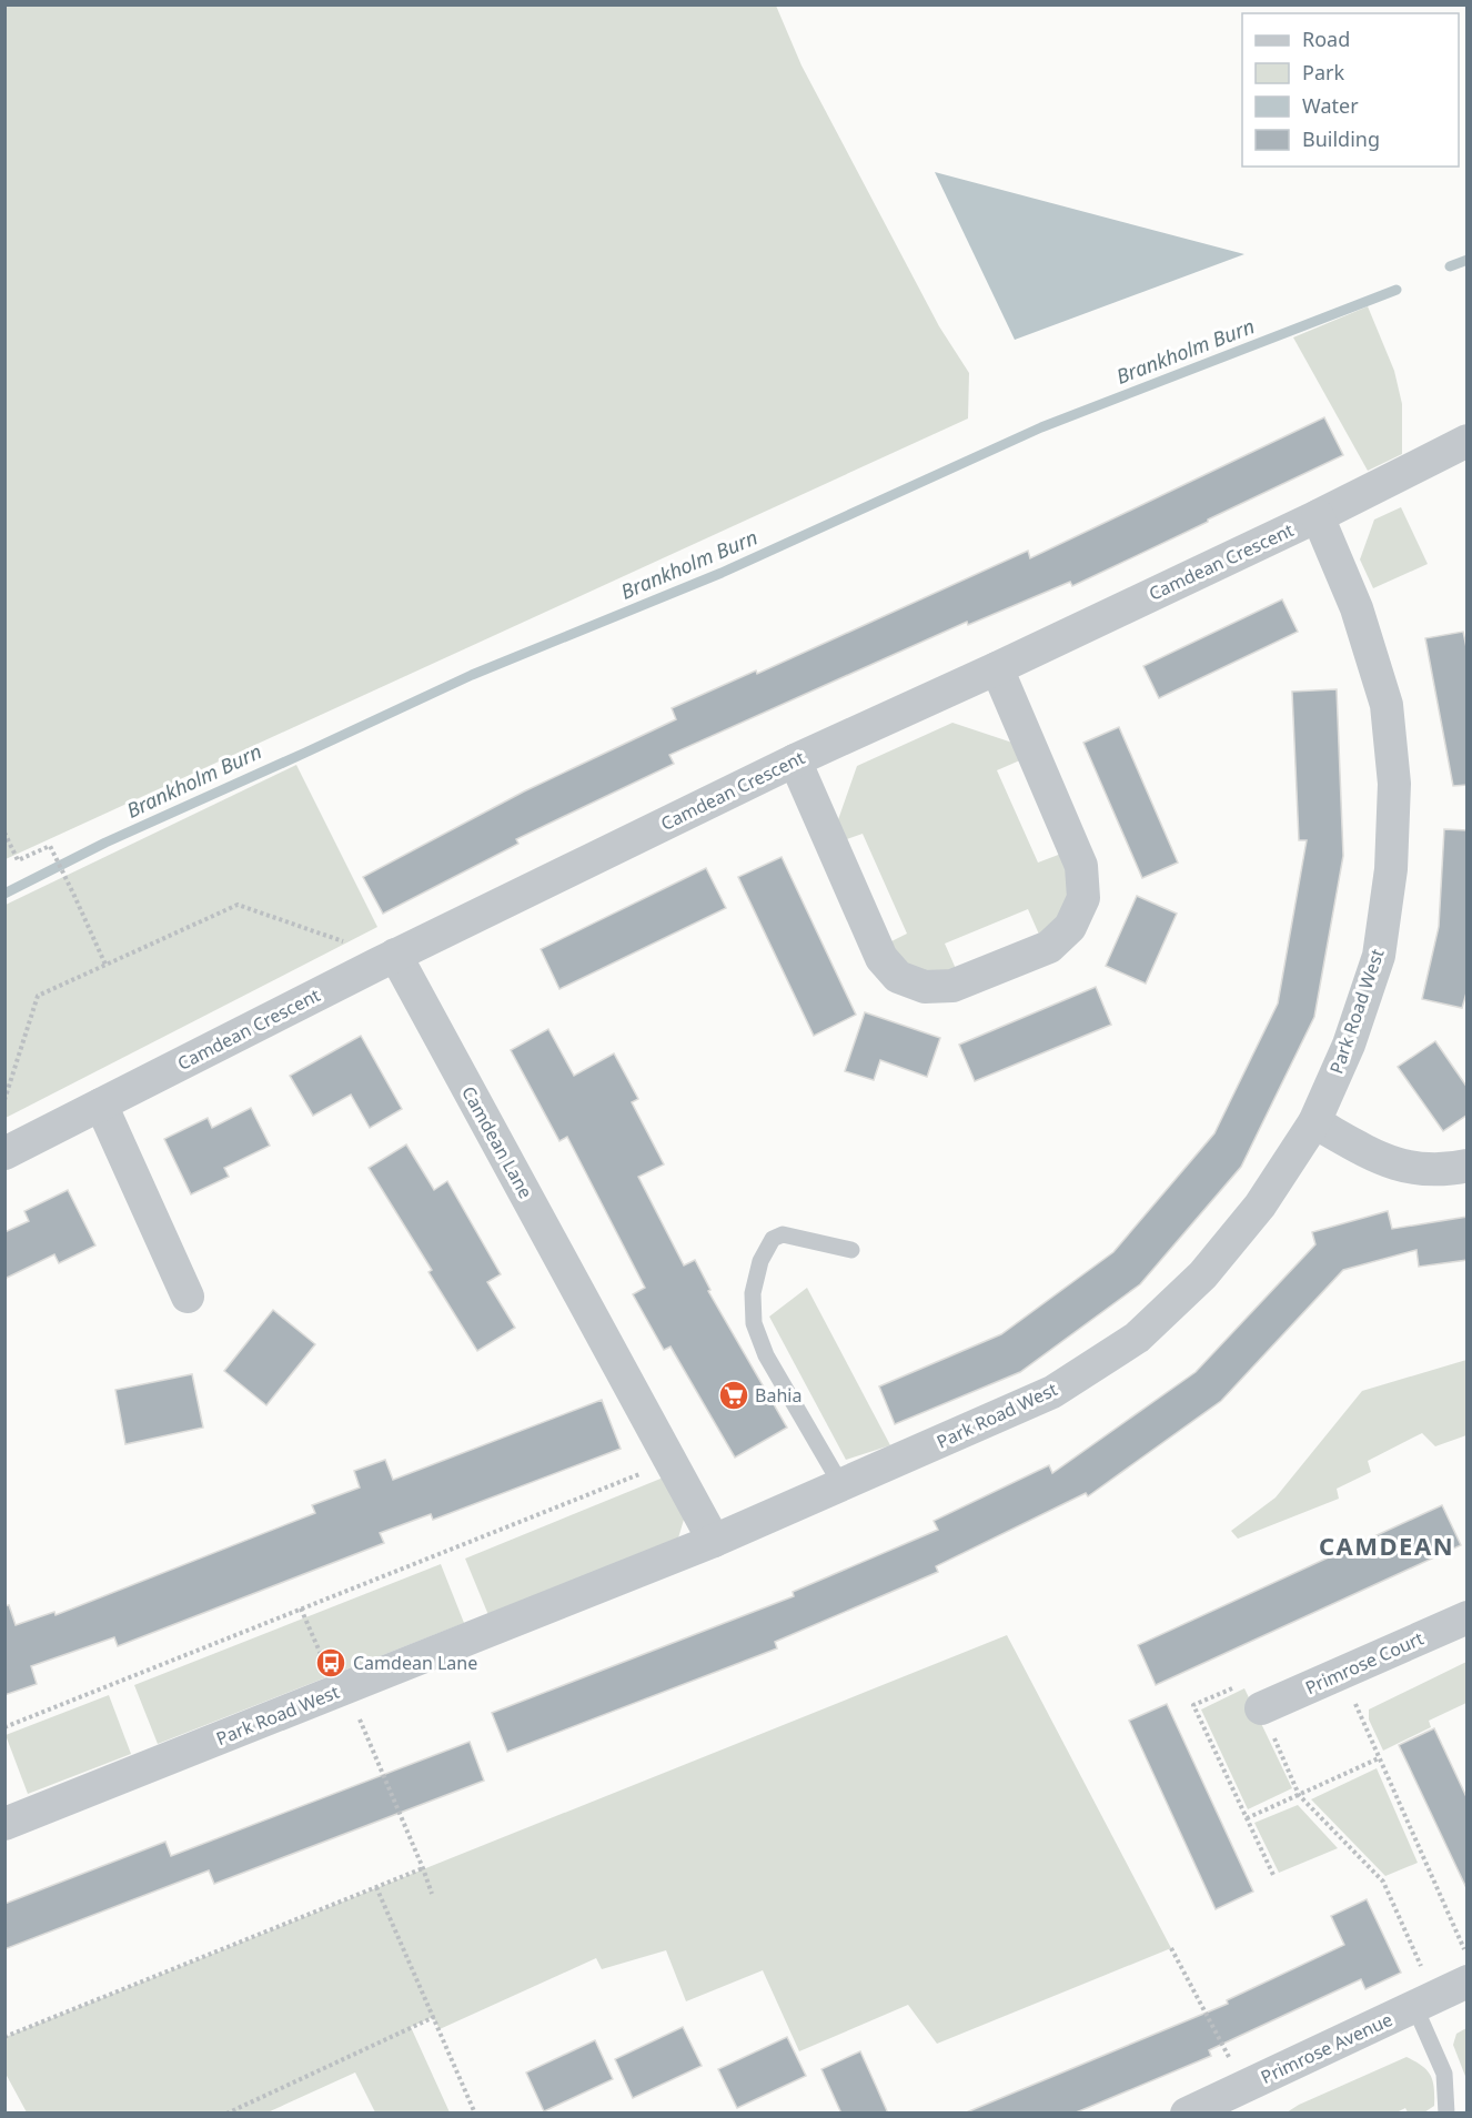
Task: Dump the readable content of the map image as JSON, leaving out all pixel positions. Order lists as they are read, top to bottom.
{
  "streets": {
    "street": [
      "Camdean Crescent",
      "Park Road West",
      "Camdean Lane",
      "Primrose Court",
      "Primrose Avenue"
    ]
  },
  "crossings": [
    ["Camdean Crescent", "Park Road West"],
    ["Camdean Crescent", "Camdean Lane"],
    ["Park Road West", "Camdean Lane"]
  ],
  "districts": ["CAMDEAN"],
  "water": ["Brankholm Burn"],
  "places": {
    "supermarket": ["Bahia"],
    "bus stop": ["Camdean Lane"]
  },
  "legend": [
    "Road",
    "Park",
    "Water",
    "Building"
  ]
}
